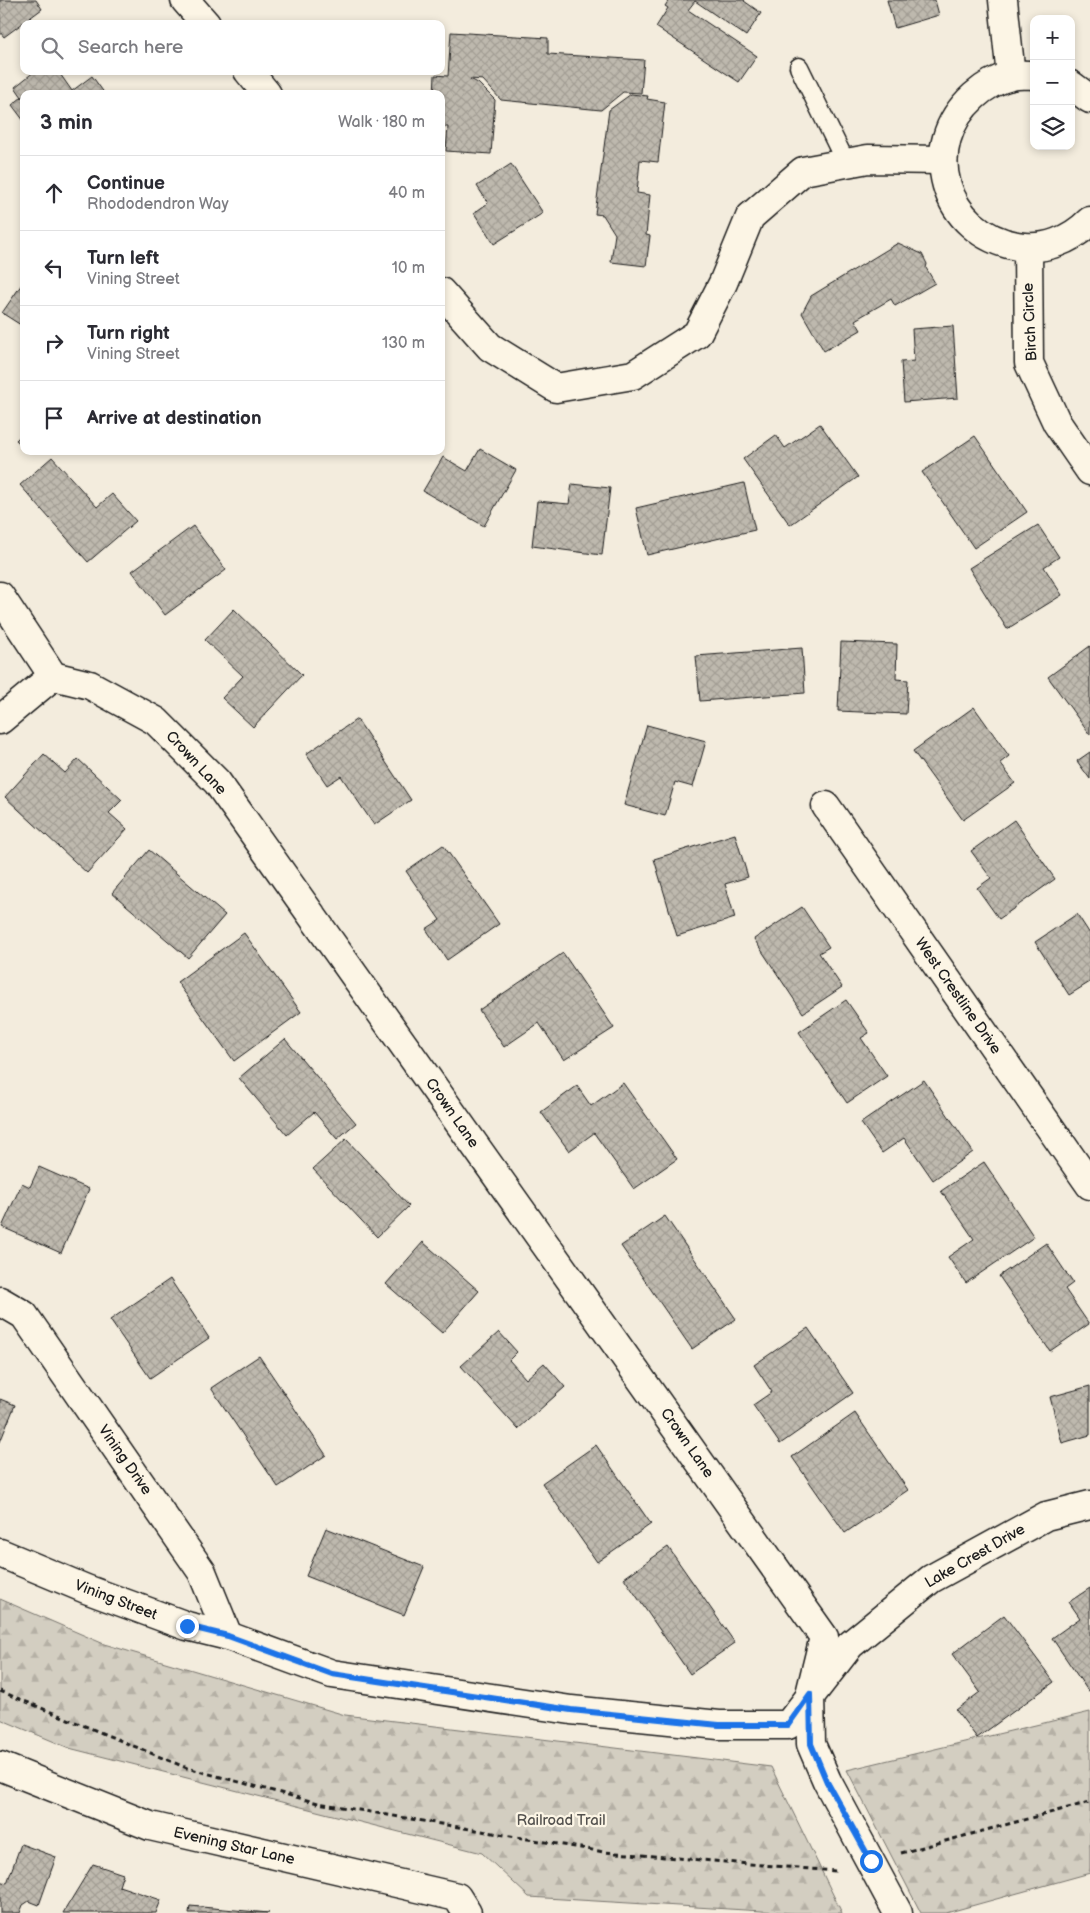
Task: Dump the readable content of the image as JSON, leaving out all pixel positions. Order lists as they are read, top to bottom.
{
  "streets": {
    "street": [
      "Birch Circle",
      "Crown Lane",
      "West Crestline Drive",
      "Vining Drive",
      "Lake Crest Drive",
      "Vining Street",
      "Evening Star Lane"
    ]
  },
  "crossings": [
    ["Crown Lane", "Lake Crest Drive"],
    ["Crown Lane", "Vining Street"],
    ["Vining Drive", "Vining Street"],
    ["Lake Crest Drive", "Vining Street"]
  ],
  "parks": ["Railroad Trail"],
  "page": {
    "map_buttons": ["+", "−"],
    "search": "Search here",
    "heading": ["3 min", "Walk · 180 m"],
    "list": [
      ["Continue", "Rhododendron Way", "40 m"],
      ["Turn left", "Vining Street", "10 m"],
      ["Turn right", "Vining Street", "130 m"],
      "Arrive at destination"
    ]
  }
}
